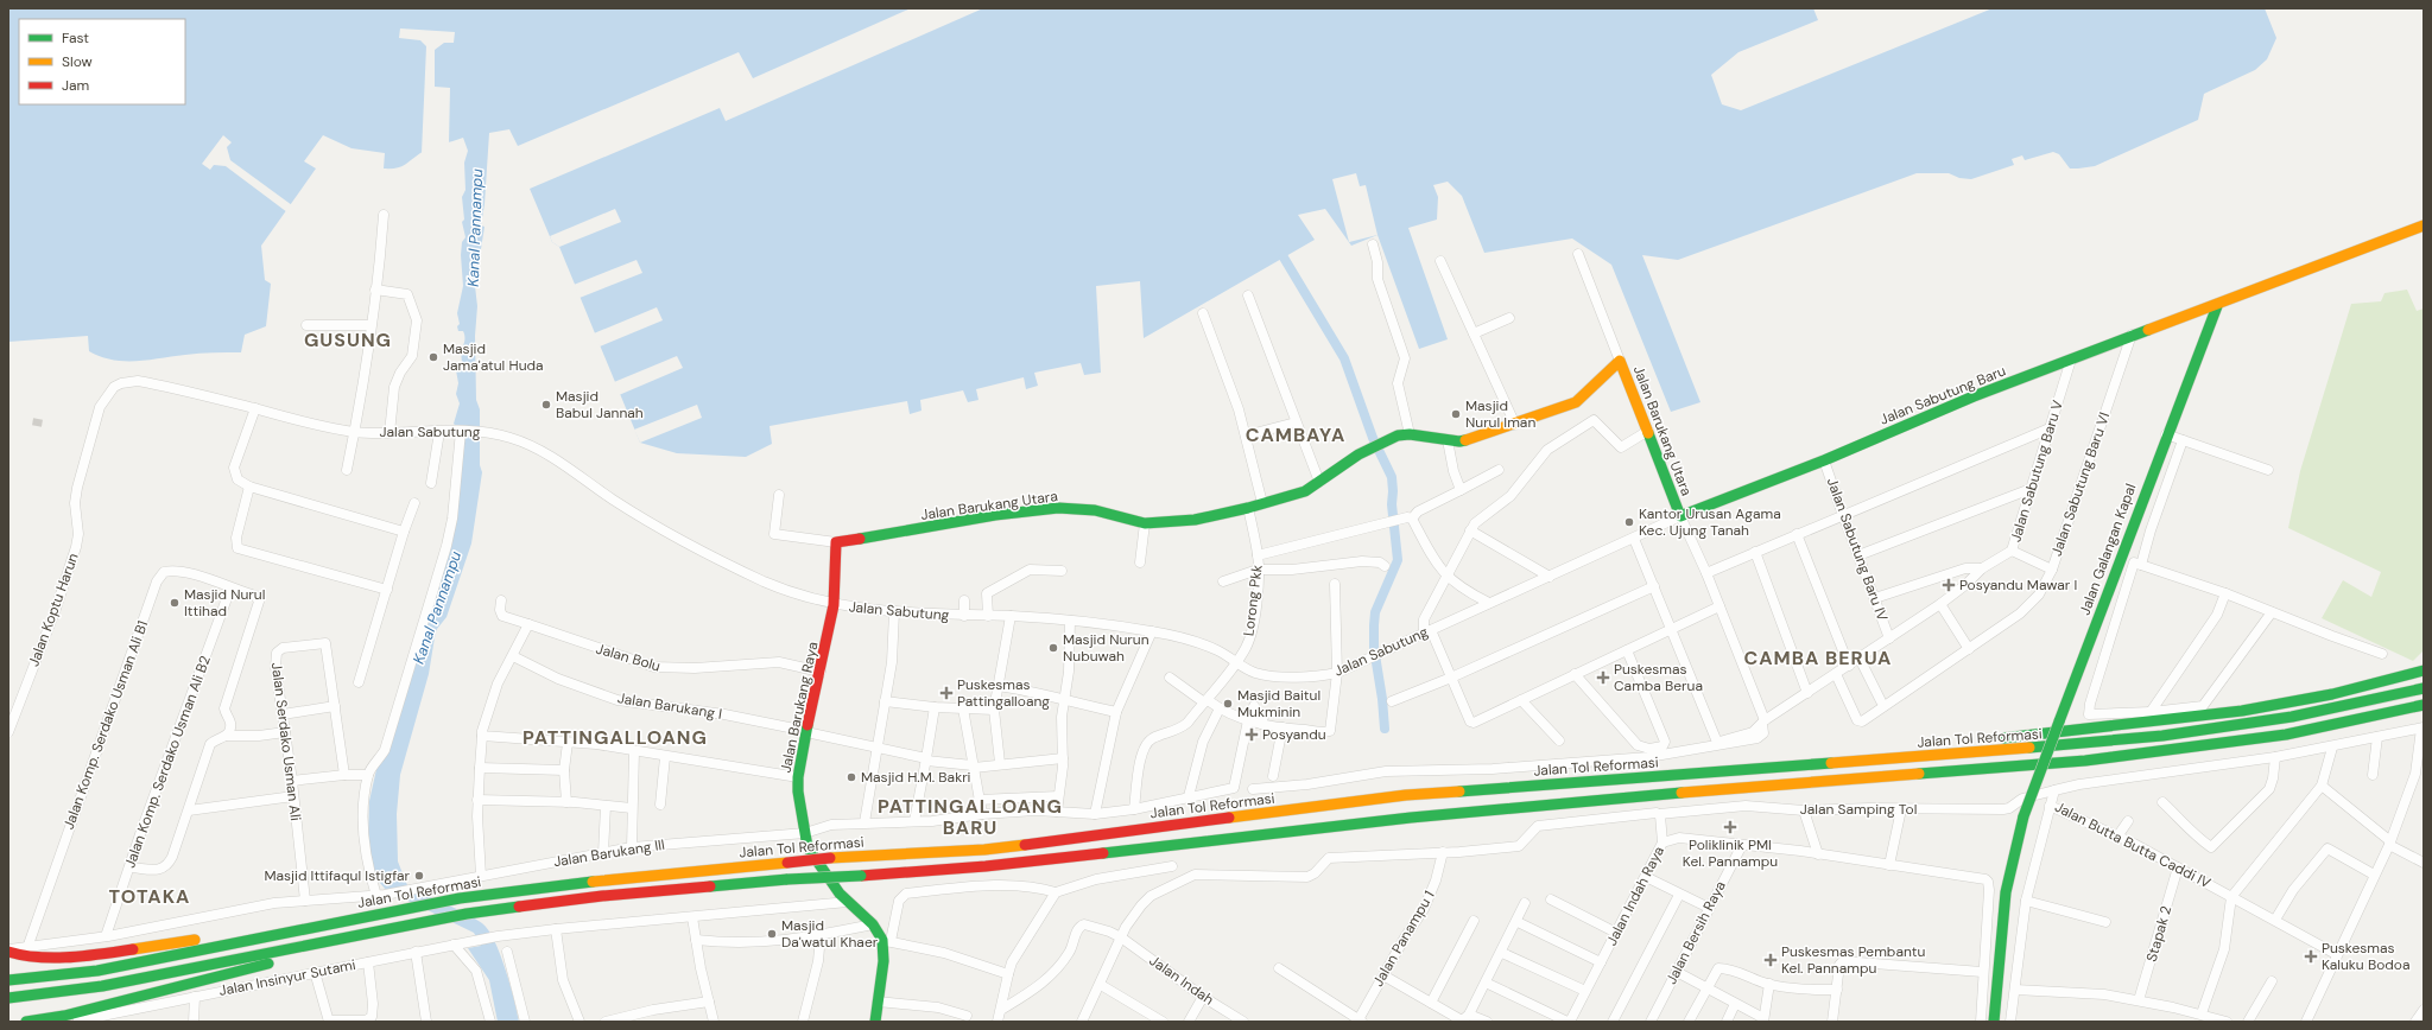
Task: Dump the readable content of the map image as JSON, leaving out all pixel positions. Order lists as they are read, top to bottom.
{
  "streets": {
    "main road": [
      "Jalan Sabutung Baru",
      "Jalan Barukang Utara",
      "Jalan Galangan Kapal",
      "Jalan Barukang Raya",
      "Jalan Tol Reformasi"
    ],
    "street": [
      "Jalan Sabutung",
      "Jalan Sabutung Baru V",
      "Jalan Sabutung Baru VI",
      "Jalan Sabutung Baru IV",
      "Lorong Pkk",
      "Jalan Koptu Harun",
      "Jalan Bolu",
      "Jalan Barukang I",
      "Jalan Komp. Serdako Usman Ali B1",
      "Jalan Serdako Usman Ali",
      "Jalan Komp. Serdako Usman Ali B2",
      "Jalan Samping Tol",
      "Jalan Butta Butta Caddi IV",
      "Jalan Barukang III",
      "Jalan Indah Raya",
      "Jalan Bersih Raya",
      "Stapak 2",
      "Jalan Panampu 1",
      "Jalan Insinyur Sutami",
      "Jalan Indah"
    ]
  },
  "crossings": [
    ["Jalan Sabutung Baru", "Jalan Barukang Utara"],
    ["Jalan Sabutung Baru", "Jalan Sabutung"],
    ["Jalan Sabutung Baru", "Jalan Sabutung Baru V"],
    ["Jalan Sabutung Baru", "Jalan Sabutung Baru VI"],
    ["Jalan Sabutung Baru", "Jalan Sabutung Baru IV"],
    ["Jalan Sabutung Baru", "Jalan Galangan Kapal"],
    ["Jalan Barukang Utara", "Jalan Sabutung"],
    ["Jalan Barukang Utara", "Lorong Pkk"],
    ["Jalan Barukang Utara", "Jalan Barukang Raya"],
    ["Jalan Sabutung", "Lorong Pkk"],
    ["Jalan Sabutung", "Jalan Koptu Harun"],
    ["Jalan Sabutung", "Jalan Barukang Raya"],
    ["Lorong Pkk", "Jalan Barukang III"],
    ["Jalan Bolu", "Jalan Barukang Raya"],
    ["Jalan Barukang I", "Jalan Barukang Raya"],
    ["Jalan Barukang Raya", "Jalan Barukang III"],
    ["Jalan Komp. Serdako Usman Ali B1", "Jalan Komp. Serdako Usman Ali B2"],
    ["Jalan Samping Tol", "Jalan Butta Butta Caddi IV"],
    ["Jalan Samping Tol", "Jalan Panampu 1"],
    ["Jalan Samping Tol", "Jalan Indah"],
    ["Jalan Butta Butta Caddi IV", "Stapak 2"],
    ["Jalan Indah Raya", "Jalan Bersih Raya"]
  ],
  "districts": [
    "GUSUNG",
    "CAMBAYA",
    "CAMBA BERUA",
    "PATTINGALLOANG",
    "PATTINGALLOANG BARU",
    "TOTAKA"
  ],
  "water": ["Kanal Pannampu"],
  "places": {
    "other": [
      "Masjid Jama'atul Huda",
      "Masjid Babul Jannah",
      "Masjid Nurul Iman",
      "Kantor Urusan Agama Kec. Ujung Tanah",
      "Masjid Nurul Ittihad",
      "Masjid Nurun Nubuwah",
      "Masjid Baitul Mukminin",
      "Masjid H.M. Bakri",
      "Masjid Ittifaqul Istigfar",
      "Masjid Da'watul Khaer"
    ],
    "health": [
      "Posyandu Mawar I",
      "Puskesmas Camba Berua",
      "Puskesmas Pattingalloang",
      "Posyandu",
      "Poliklinik PMI Kel. Pannampu",
      "Puskesmas Kaluku Bodoa",
      "Puskesmas Pembantu Kel. Pannampu"
    ]
  },
  "legend": ["Fast", "Slow", "Jam"]
}
